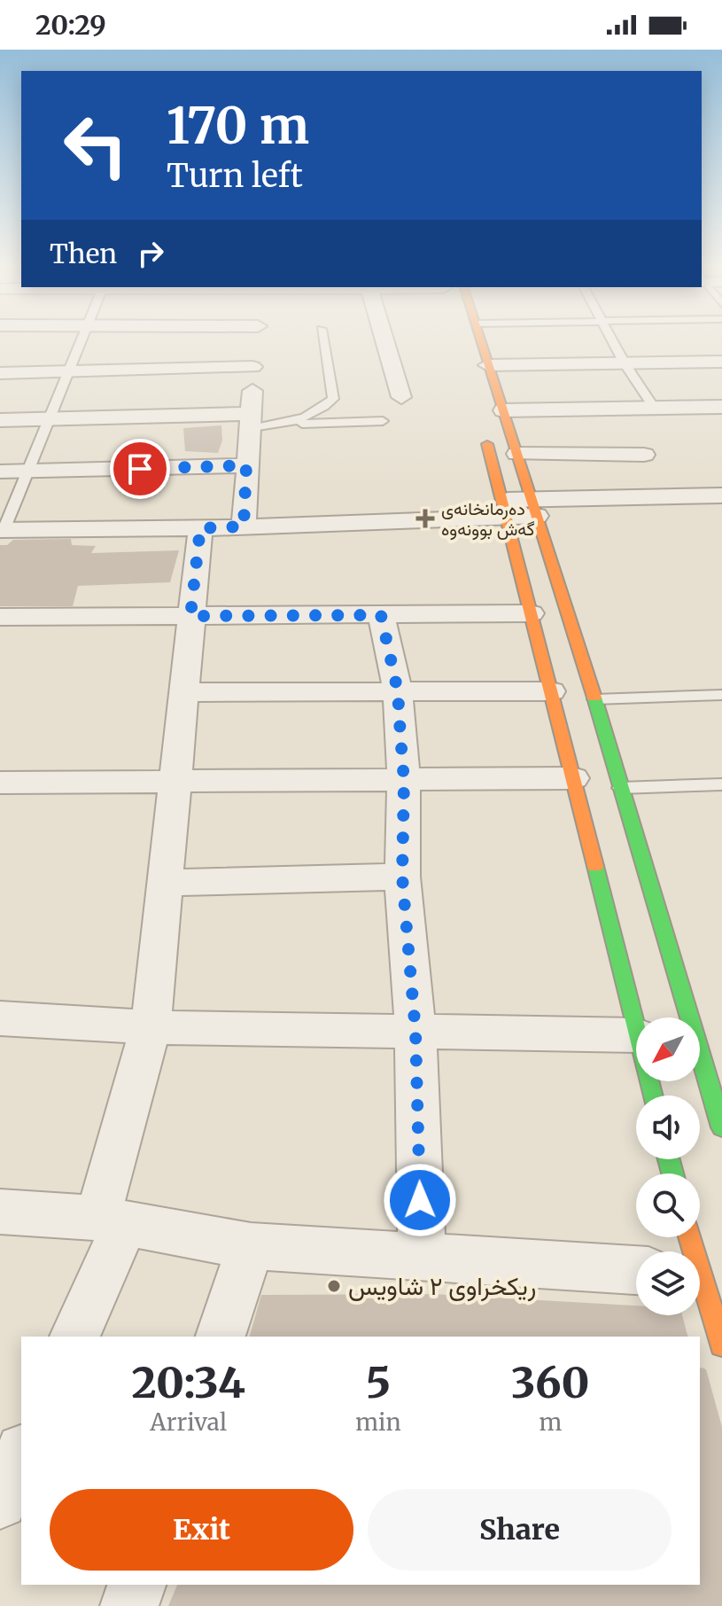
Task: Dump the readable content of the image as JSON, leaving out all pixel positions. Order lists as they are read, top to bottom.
{
  "places": {
    "health": ["دەرمانخانەی گەش بوونەوە"],
    "other": ["ريكخراوى ۲ شاويس"]
  },
  "north": "bottom left",
  "page": {
    "status": "20:29",
    "turn": ["170 m", "Turn left"],
    "then": "Then",
    "eta": [
      "20:34",
      "Arrival",
      "5",
      "min",
      "360",
      "m"
    ],
    "buttons": ["Exit", "Share"]
  }
}
